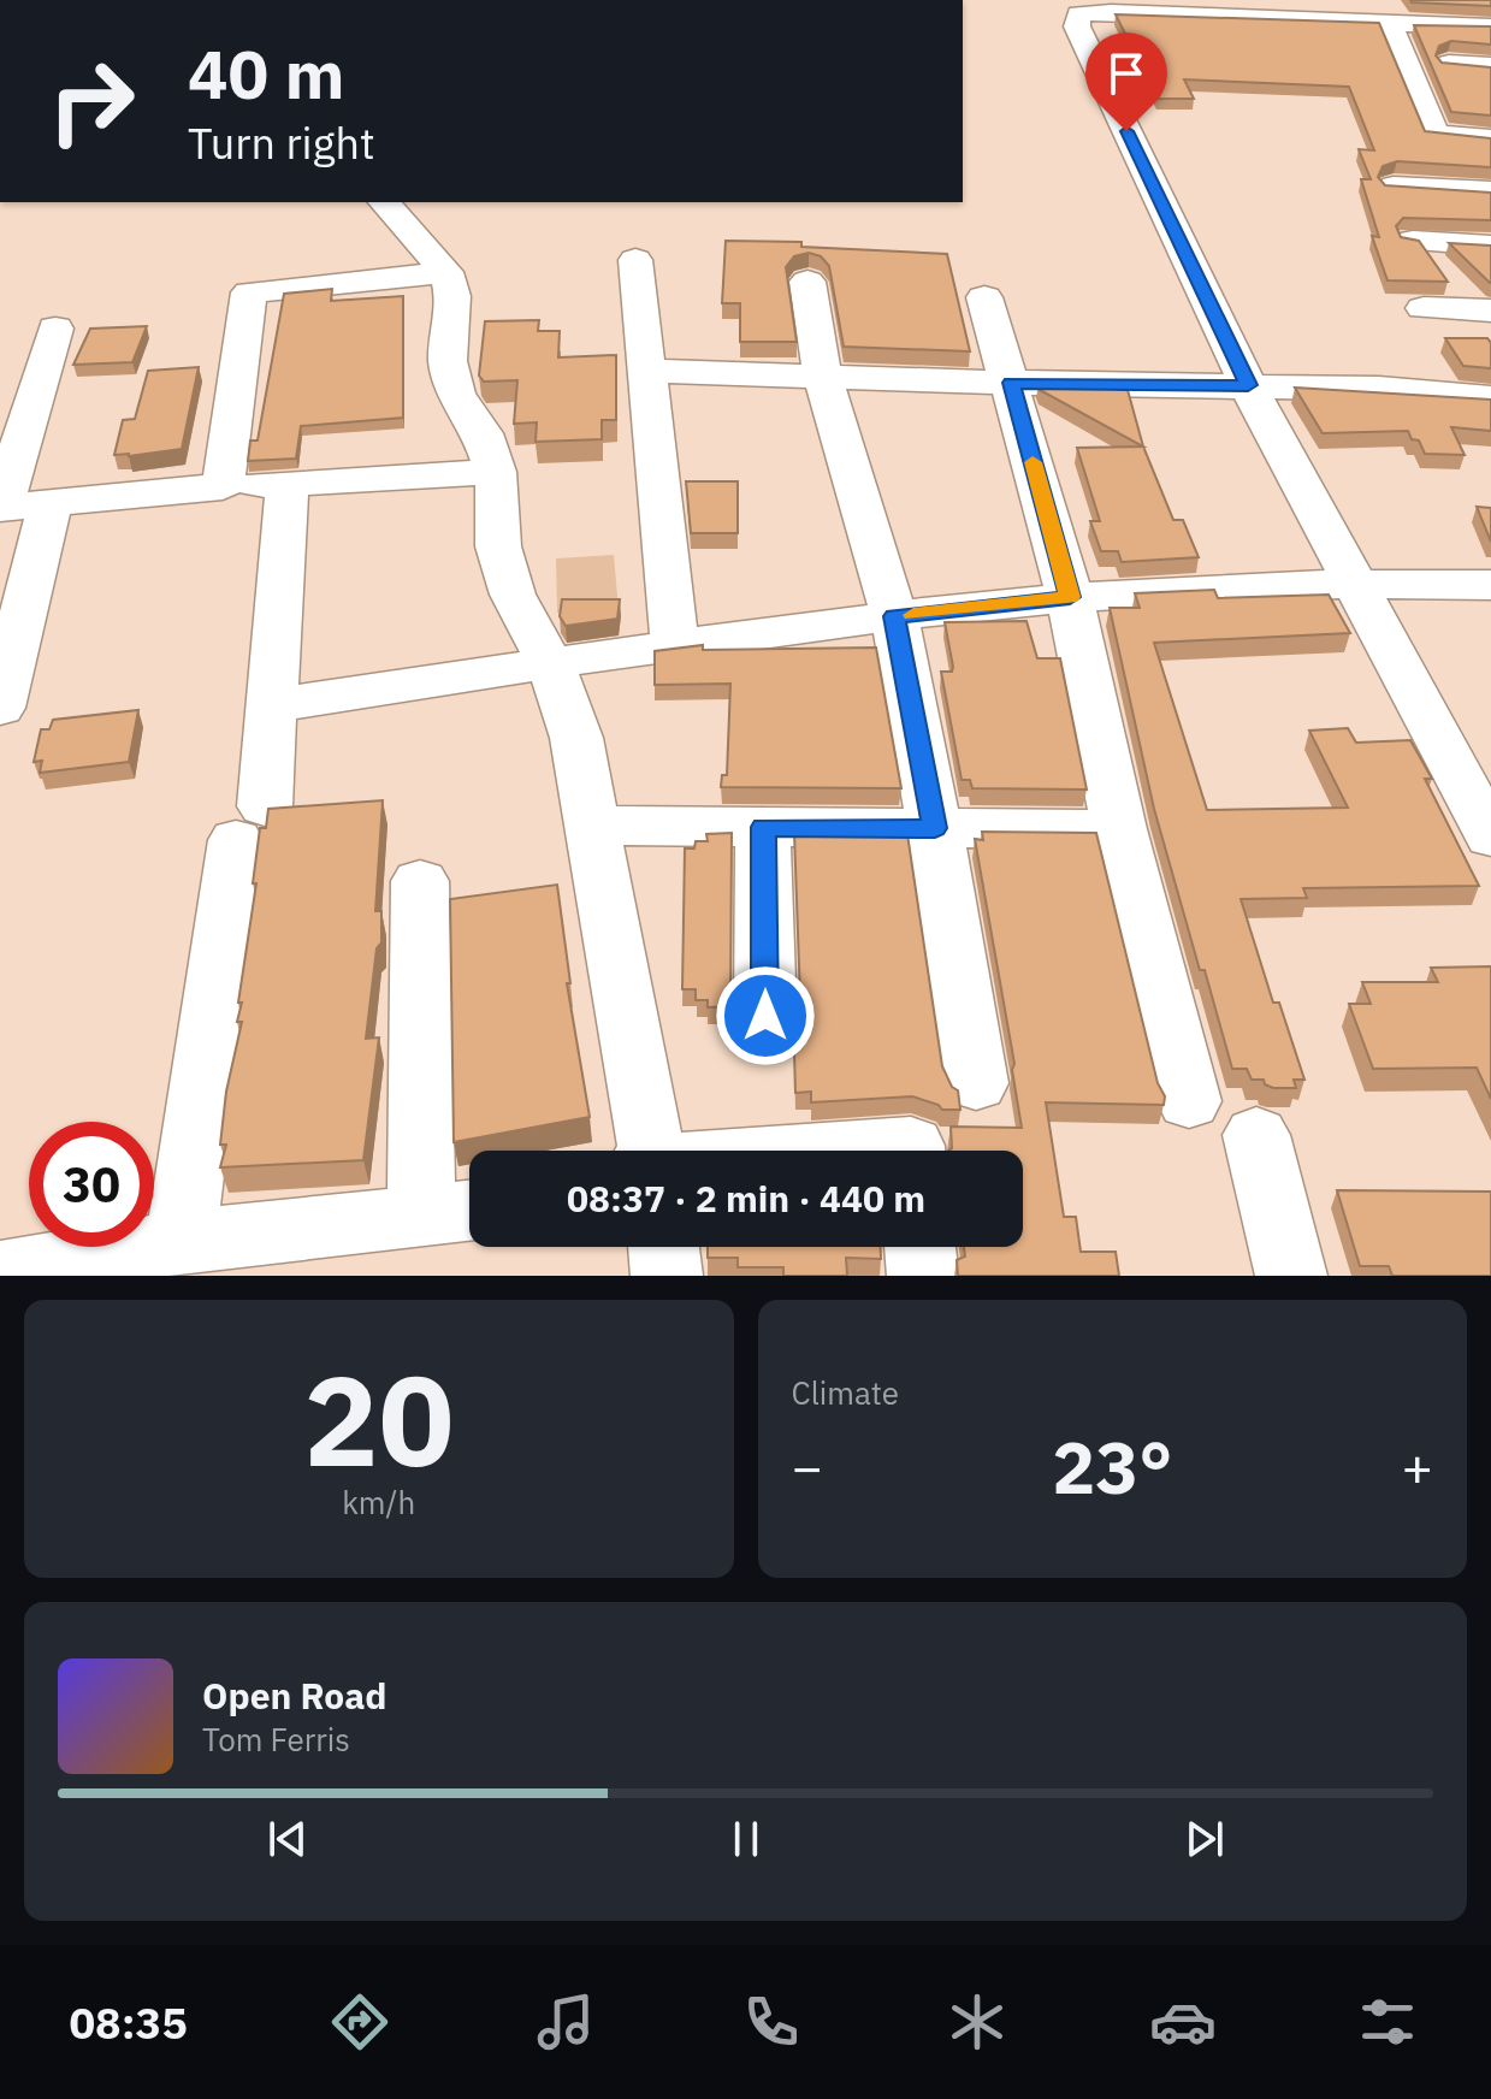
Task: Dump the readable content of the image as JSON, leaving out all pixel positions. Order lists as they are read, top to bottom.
{
  "page": {
    "turn": ["40 m", "Turn right"],
    "limit": "30",
    "trip": "08:37 · 2 min · 440 m",
    "tile": [
      ["20", "km/h"],
      "Climate"
    ],
    "heat": ["−", "23°", "+"],
    "song": ["Open Road", "Tom Ferris"],
    "tabs": "08:35"
  }
}
